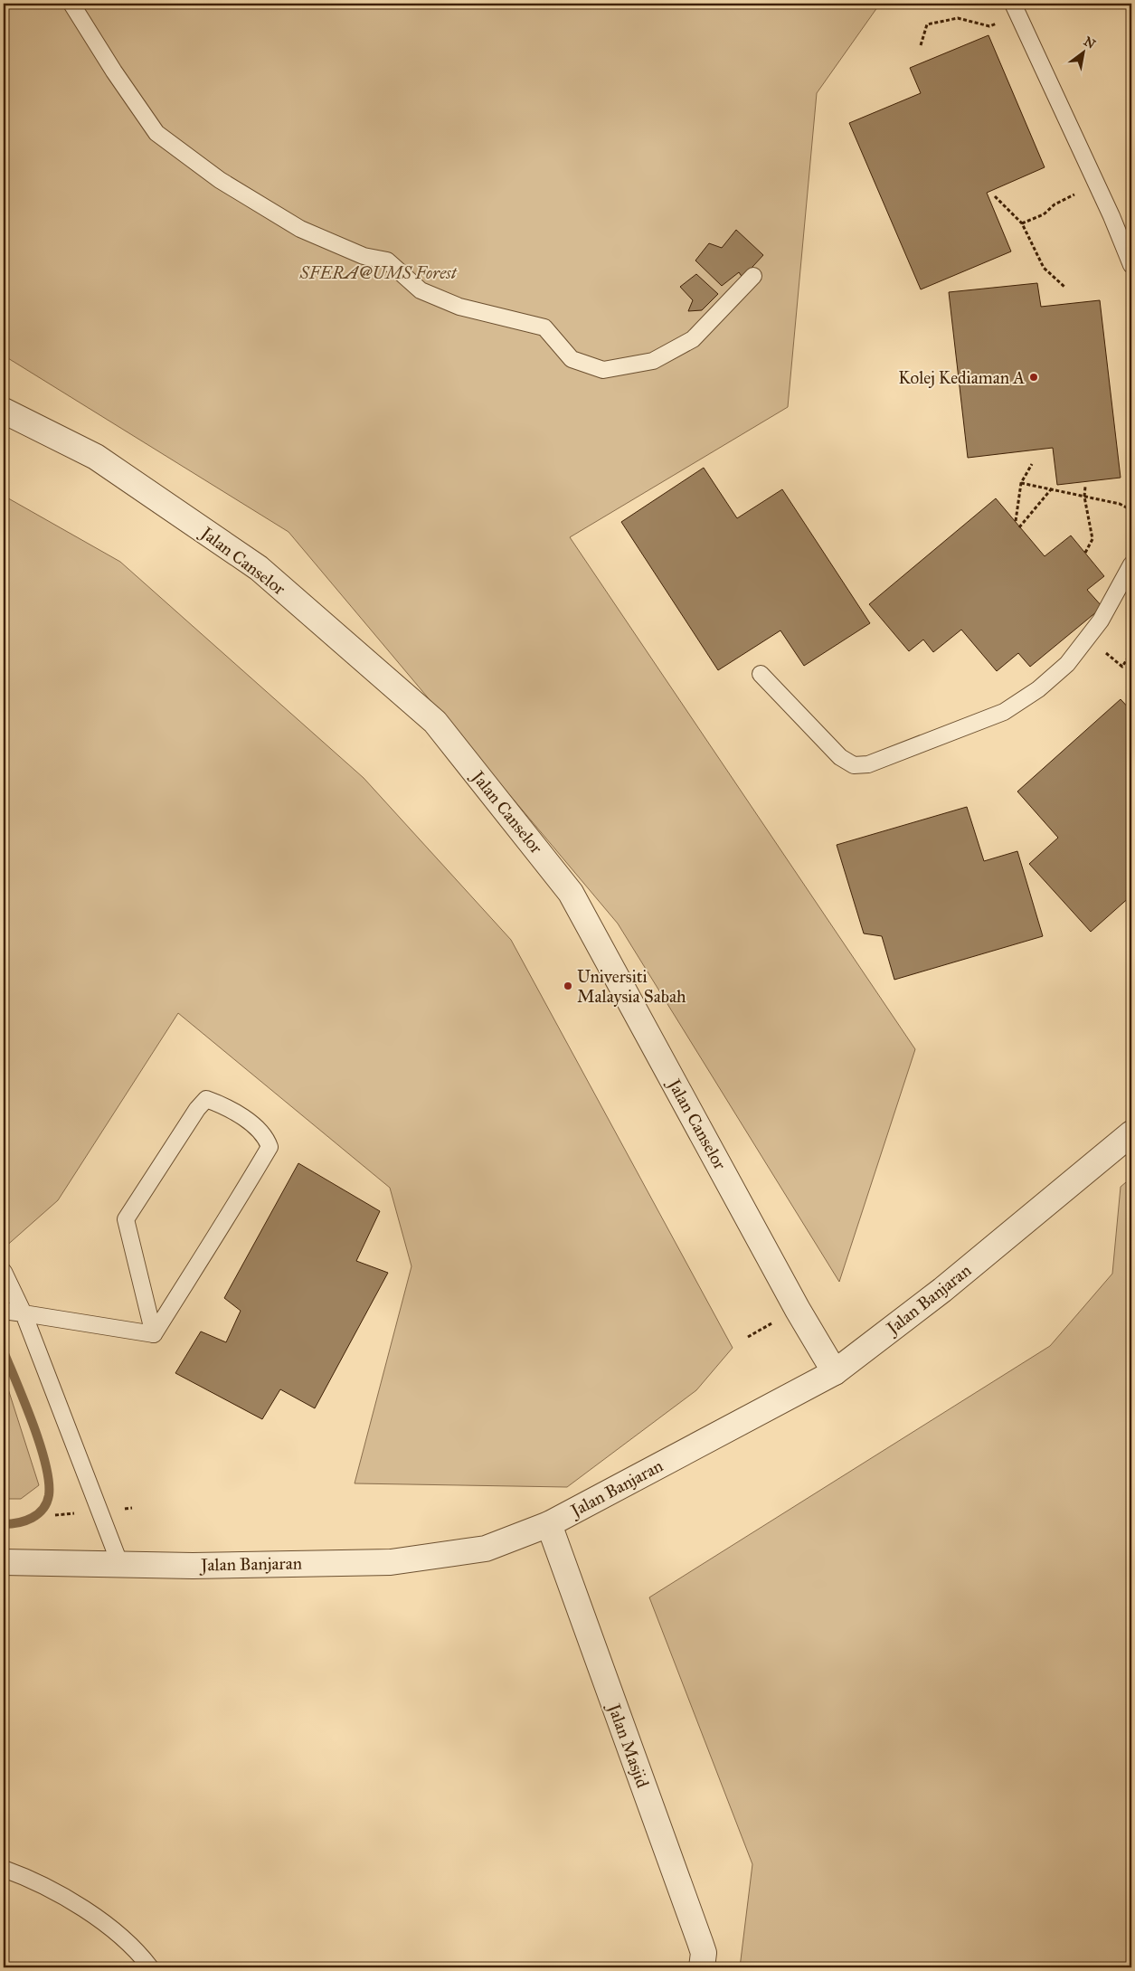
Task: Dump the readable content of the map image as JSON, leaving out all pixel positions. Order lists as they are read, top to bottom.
{
  "streets": {
    "street": ["Jalan Canselor", "Jalan Banjaran", "Jalan Masjid"]
  },
  "crossings": [
    ["Jalan Canselor", "Jalan Banjaran"],
    ["Jalan Banjaran", "Jalan Masjid"]
  ],
  "parks": ["SFERA@UMS Forest"],
  "places": ["Kolej Kediaman A", "Universiti Malaysia Sabah"],
  "north": "top right"
}
